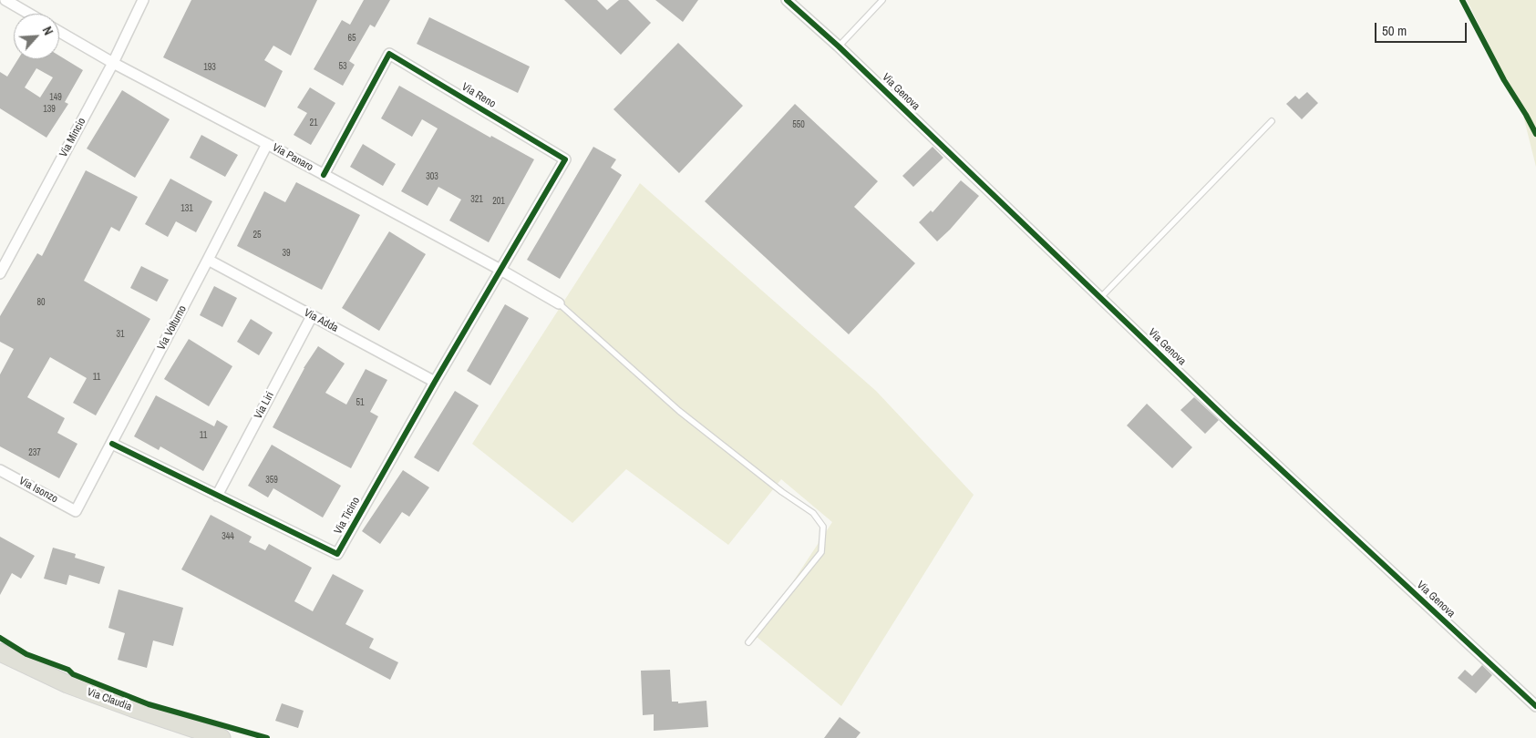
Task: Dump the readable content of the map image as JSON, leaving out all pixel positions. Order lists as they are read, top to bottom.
{
  "streets": {
    "main road": ["Via Claudia"],
    "street": [
      "Via Genova",
      "Via Reno",
      "Via Mincio",
      "Via Panaro",
      "Via Adda",
      "Via Volturno",
      "Via Liri",
      "Via Isonzo",
      "Via Ticino"
    ]
  },
  "crossings": [
    ["Via Reno", "Via Panaro"],
    ["Via Reno", "Via Ticino"],
    ["Via Mincio", "Via Panaro"],
    ["Via Panaro", "Via Volturno"],
    ["Via Panaro", "Via Ticino"],
    ["Via Adda", "Via Volturno"],
    ["Via Adda", "Via Liri"],
    ["Via Adda", "Via Ticino"],
    ["Via Volturno", "Via Isonzo"],
    ["Via Volturno", "Via Ticino"],
    ["Via Liri", "Via Ticino"]
  ],
  "house_numbers": [
    "65",
    "53",
    "193",
    "149",
    "139",
    "21",
    "550",
    "303",
    "321",
    "201",
    "131",
    "25",
    "39",
    "80",
    "31",
    "11",
    "51",
    "11",
    "237",
    "359",
    "344"
  ],
  "scale_bar": "50 m",
  "north": "top right"
}
